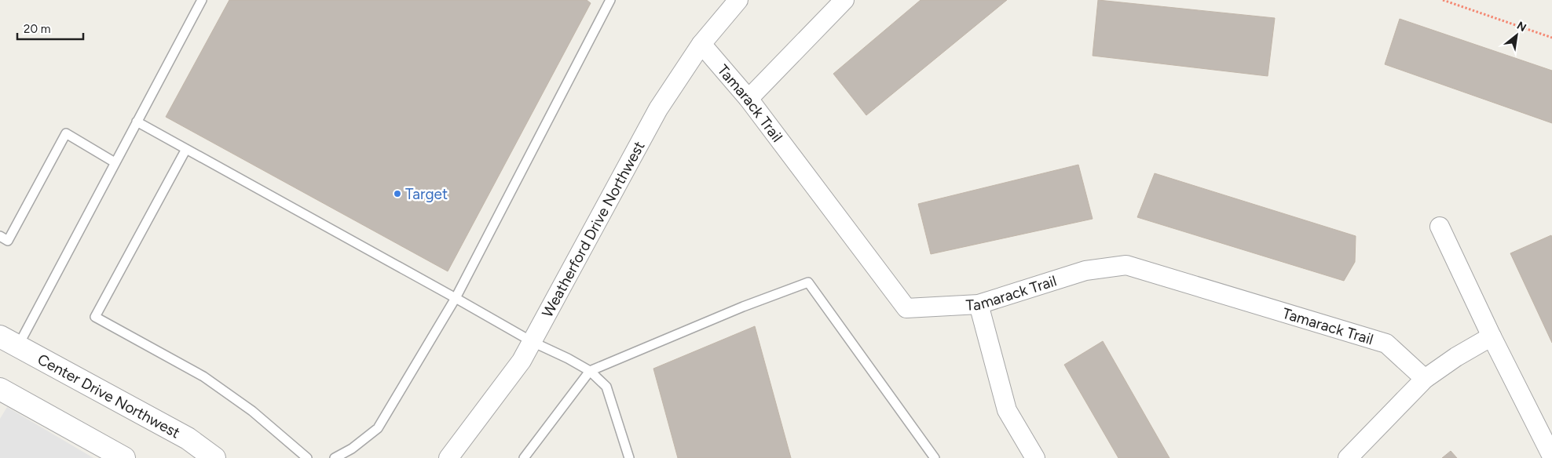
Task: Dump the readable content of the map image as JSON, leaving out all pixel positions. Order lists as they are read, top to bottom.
{
  "streets": {
    "street": ["Tamarack Trail", "Weatherford Drive Northwest", "Center Drive Northwest"]
  },
  "crossings": [
    ["Tamarack Trail", "Weatherford Drive Northwest"]
  ],
  "places": ["Target"],
  "scale_bar": "20 m",
  "north": "top right"
}
